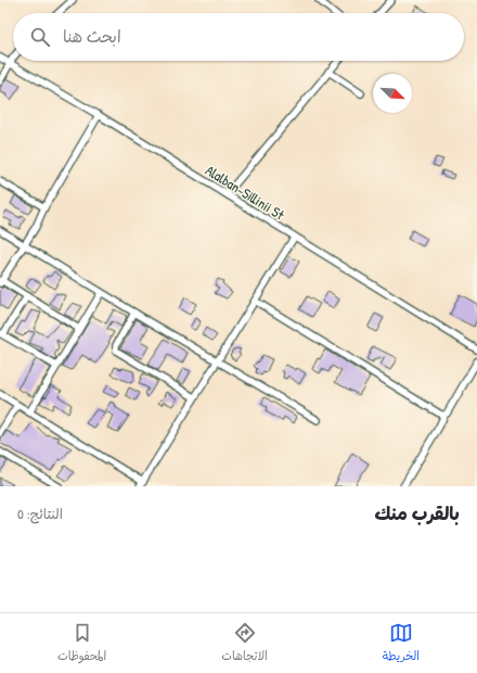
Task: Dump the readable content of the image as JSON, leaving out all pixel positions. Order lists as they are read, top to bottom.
{
  "streets": {
    "street": ["Alalban-Sillinii St"]
  },
  "north": "bottom right",
  "page": {
    "search": "ابحث هنا",
    "heading": ["بالقرب منك", "النتائج: 0"],
    "nav": ["الخريطة", "الاتجاهات", "المحفوظات"]
  }
}
